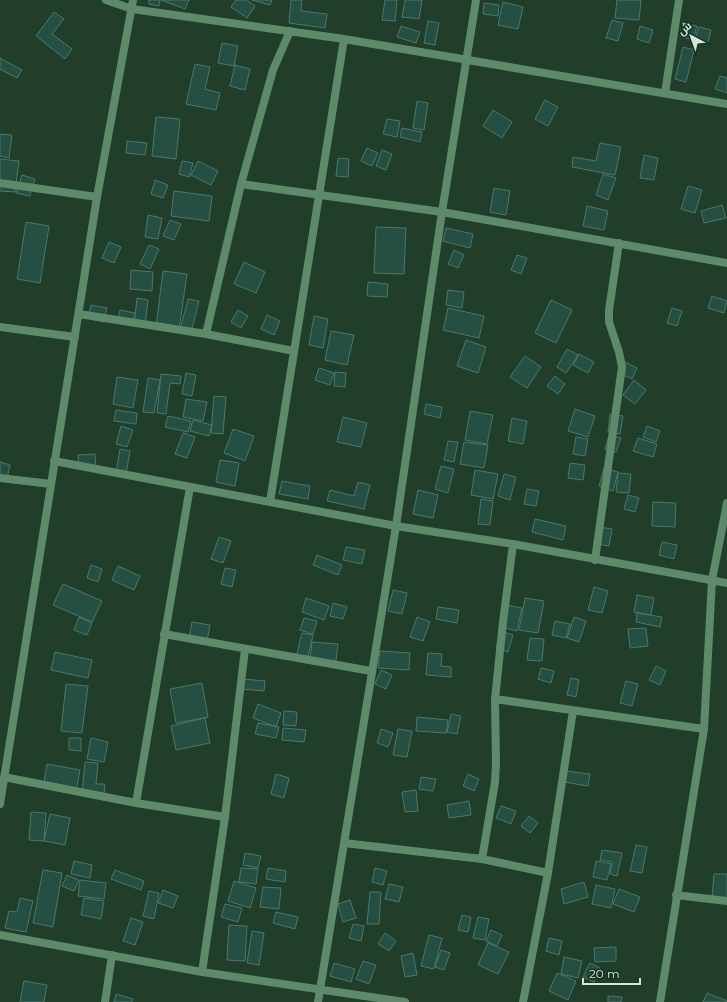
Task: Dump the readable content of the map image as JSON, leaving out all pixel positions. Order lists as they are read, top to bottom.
{
  "scale_bar": "20 m",
  "north": "top left"
}
